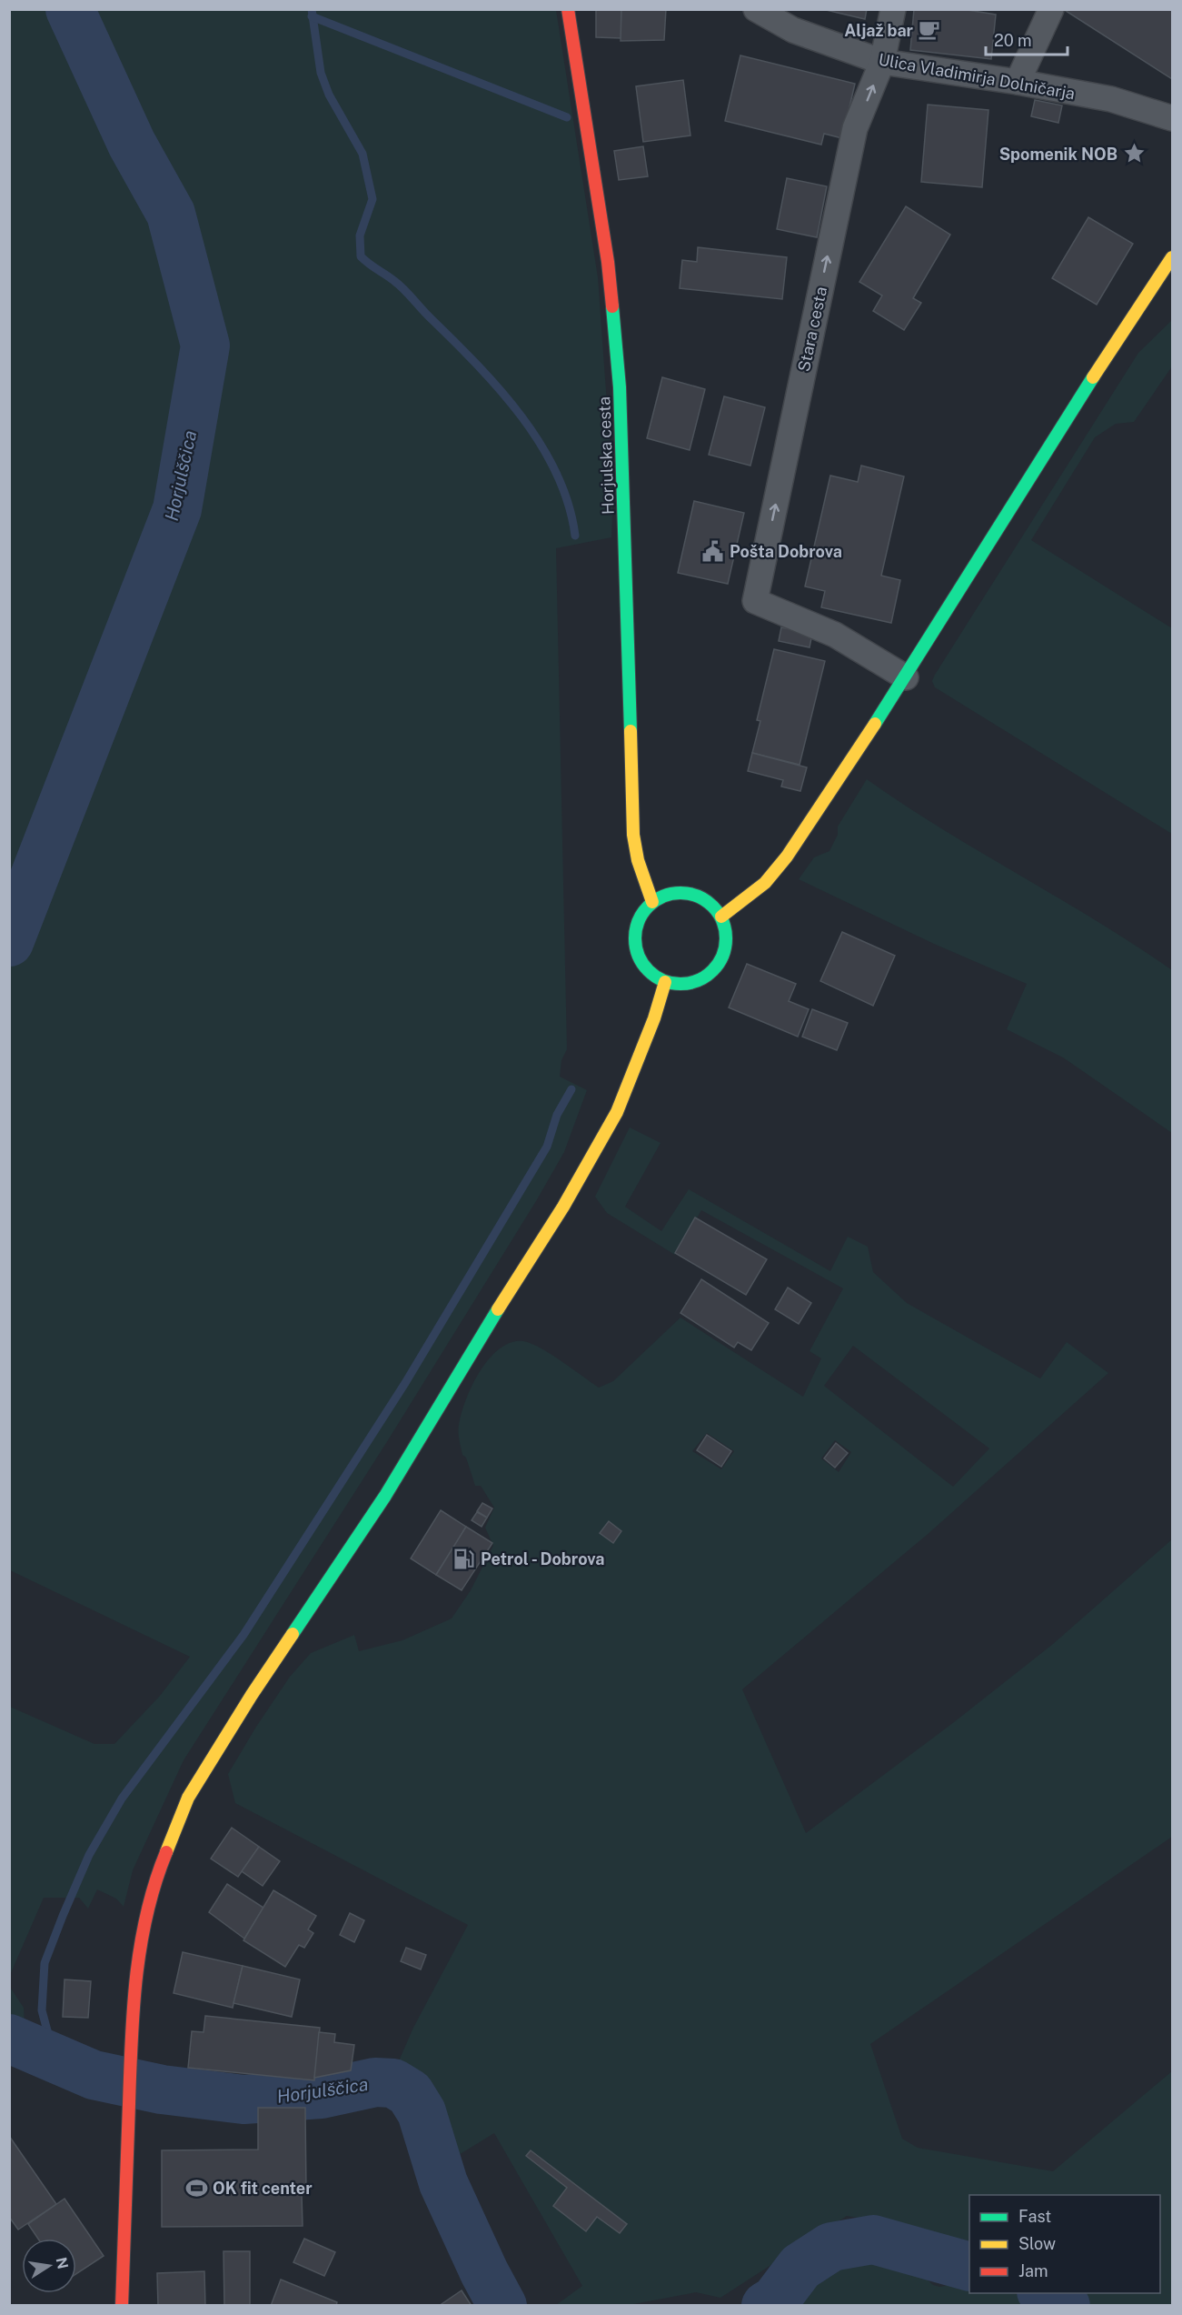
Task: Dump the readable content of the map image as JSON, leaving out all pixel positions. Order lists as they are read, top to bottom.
{
  "streets": {
    "street": ["Ulica Vladimirja Dolničarja", "Stara cesta", "Horjulska cesta"]
  },
  "crossings": [
    ["Ulica Vladimirja Dolničarja", "Stara cesta"]
  ],
  "one_way": ["Stara cesta"],
  "water": ["Horjulščica"],
  "places": {
    "cafe": ["Aljaž bar"],
    "place": ["Spomenik NOB"],
    "public building": ["Pošta Dobrova"],
    "fuel station": ["Petrol - Dobrova"],
    "sports": ["OK fit center"]
  },
  "legend": ["Fast", "Slow", "Jam"],
  "scale_bar": "20 m",
  "north": "right"
}
